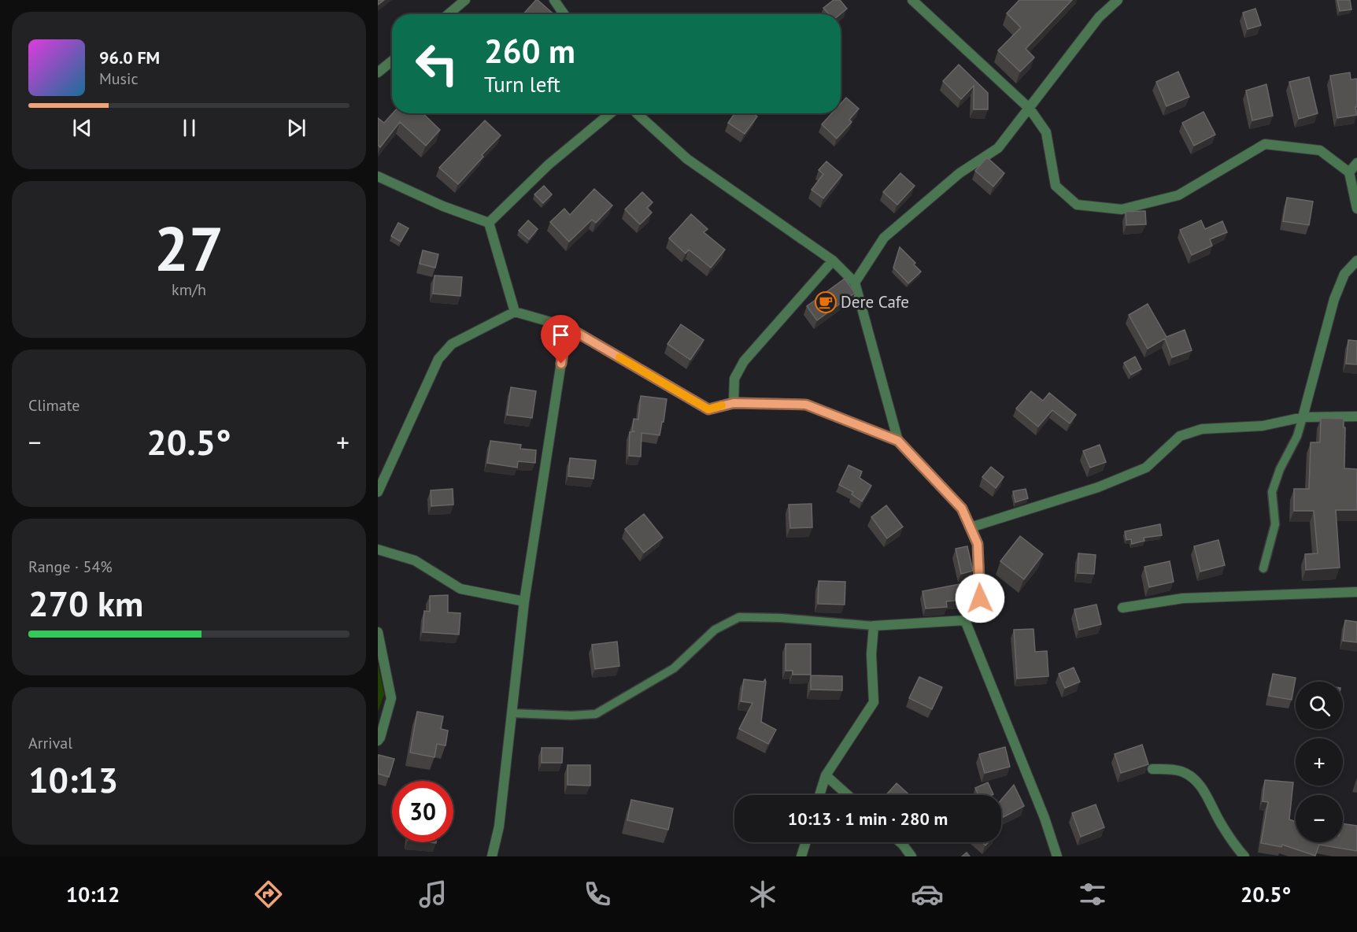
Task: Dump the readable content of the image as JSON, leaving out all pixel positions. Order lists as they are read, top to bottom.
{
  "places": {
    "cafe": ["Dere Cafe"]
  },
  "page": {
    "turn": ["260 m", "Turn left"],
    "song": ["96.0 FM", "Music"],
    "tile": [
      ["27", "km/h"],
      "Climate",
      ["Range · 54%", "270 km"],
      ["Arrival", "10:13"]
    ],
    "heat": ["−", "20.5°", "+"],
    "map_buttons": ["+", "−"],
    "limit": "30",
    "trip": "10:13 · 1 min · 280 m",
    "tabs": ["10:12", "20.5°"]
  }
}
